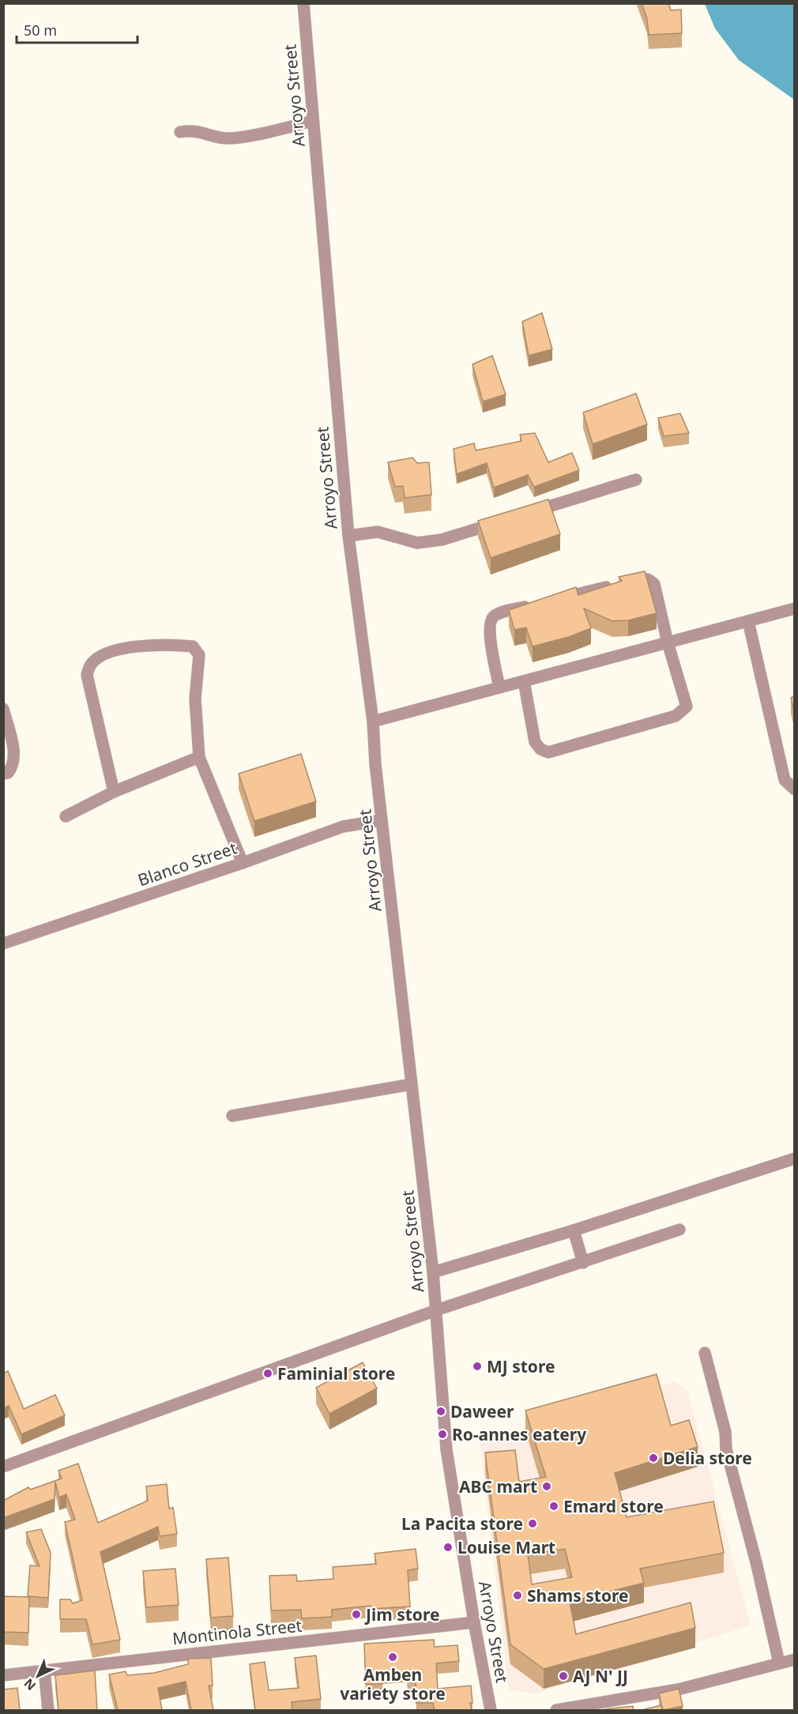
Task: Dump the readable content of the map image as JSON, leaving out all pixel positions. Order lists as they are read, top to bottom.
{
  "streets": {
    "street": ["Arroyo Street", "Blanco Street", "Montinola Street"]
  },
  "crossings": [
    ["Arroyo Street", "Blanco Street"],
    ["Arroyo Street", "Montinola Street"]
  ],
  "places": [
    "MJ store",
    "Faminial store",
    "Daweer",
    "Ro-annes eatery",
    "Delia store",
    "ABC mart",
    "Emard store",
    "La Pacita store",
    "Louise Mart",
    "Shams store",
    "Jim store",
    "Amben variety store",
    "AJ N' JJ"
  ],
  "scale_bar": "50 m",
  "north": "bottom left"
}
